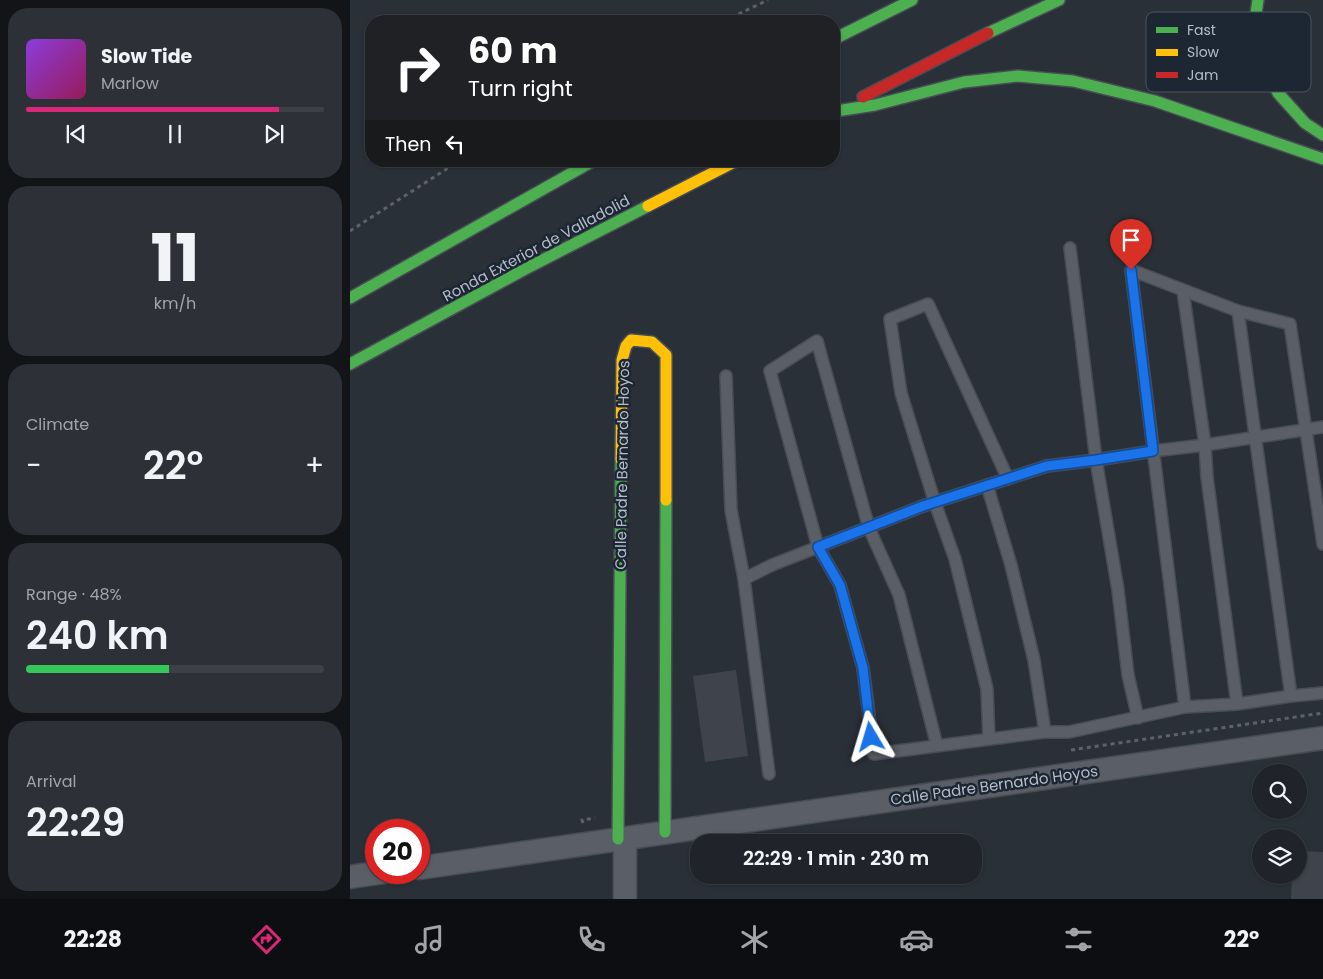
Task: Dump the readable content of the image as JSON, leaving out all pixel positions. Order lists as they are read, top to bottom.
{
  "streets": {
    "main road": ["Ronda Exterior de Valladolid", "Calle Padre Bernardo Hoyos"]
  },
  "legend": ["Fast", "Slow", "Jam"],
  "page": {
    "turn": ["60 m", "Turn right"],
    "song": ["Slow Tide", "Marlow"],
    "then": "Then",
    "tile": [
      ["11", "km/h"],
      "Climate",
      ["Range · 48%", "240 km"],
      ["Arrival", "22:29"]
    ],
    "heat": ["−", "22°", "+"],
    "limit": "20",
    "trip": "22:29 · 1 min · 230 m",
    "tabs": ["22:28", "22°"]
  }
}
